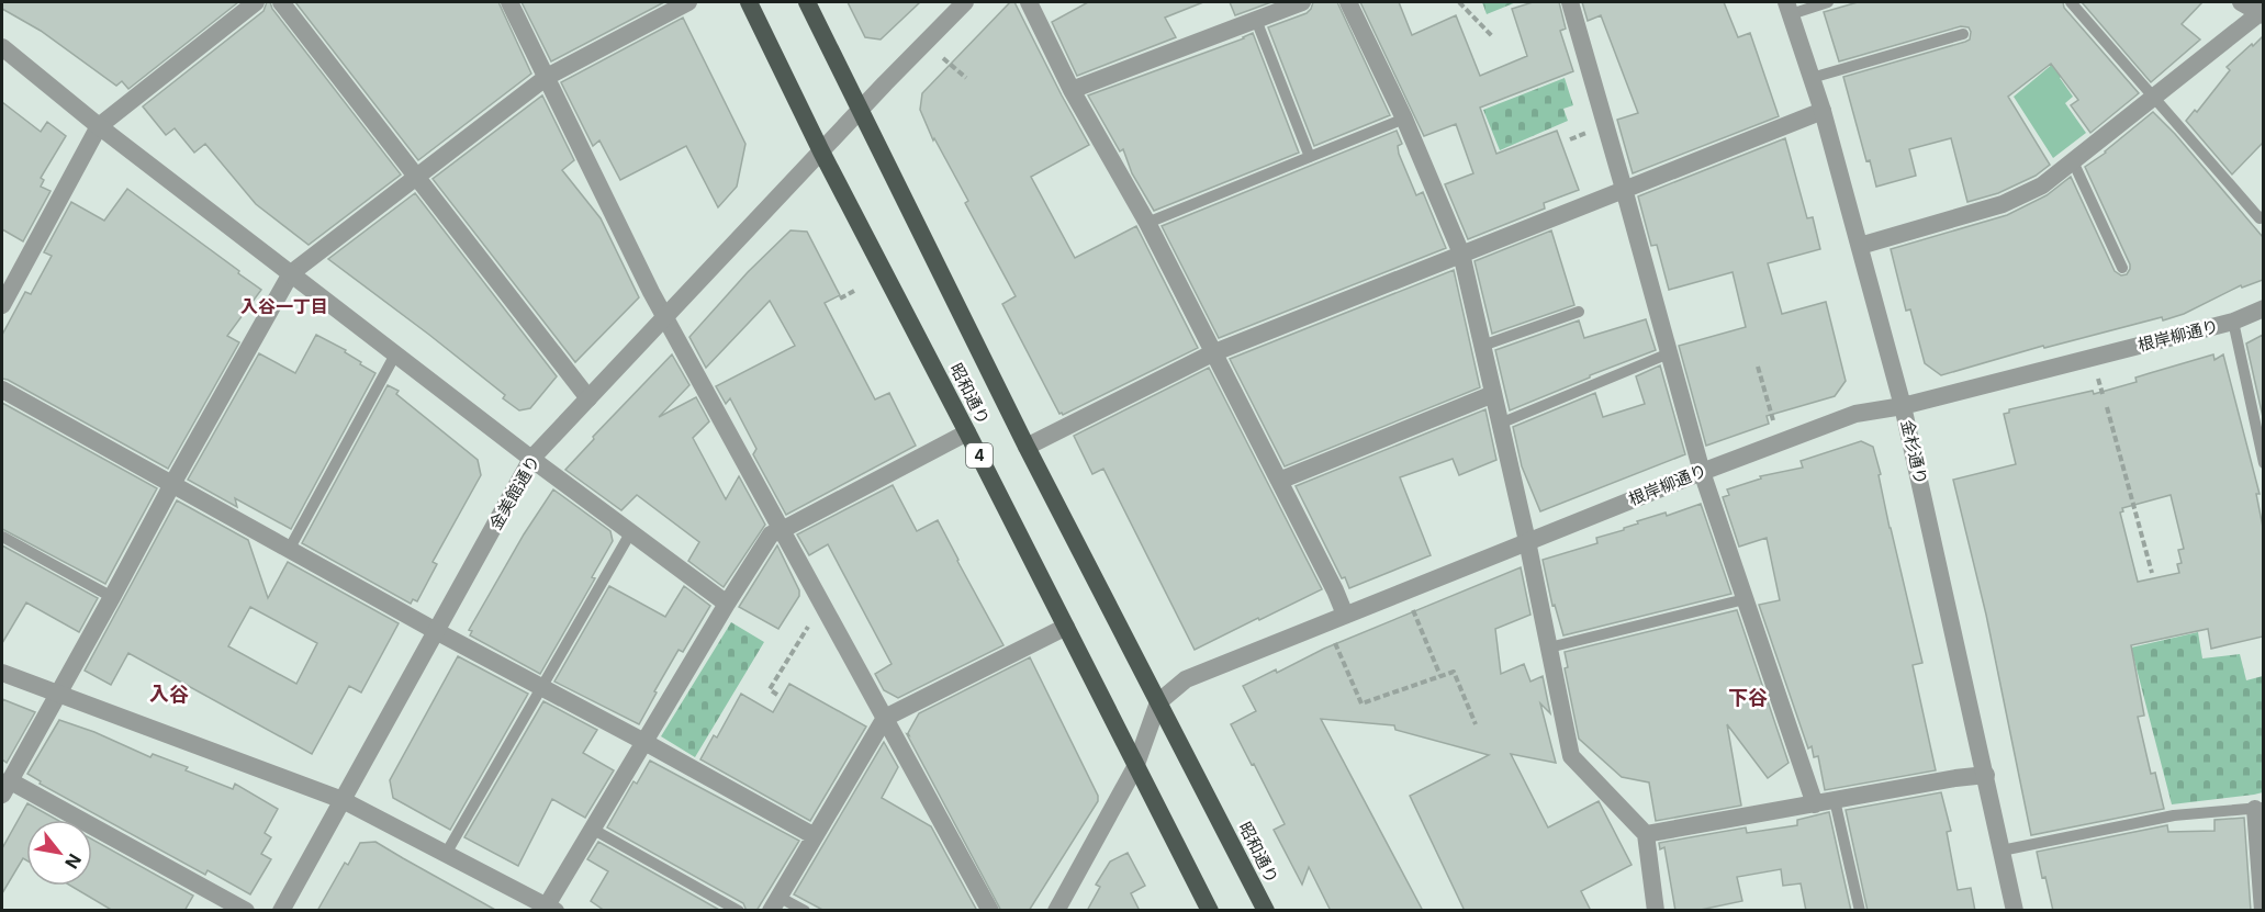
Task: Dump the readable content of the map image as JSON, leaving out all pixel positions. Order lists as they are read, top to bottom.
{
  "streets": {
    "highway": ["昭和通り", "4"],
    "street": ["根岸柳通り", "金杉通り", "金美館通り"]
  },
  "crossings": [
    ["根岸柳通り", "昭和通り"],
    ["根岸柳通り", "金杉通り"],
    ["昭和通り", "金美館通り"]
  ],
  "districts": ["入谷一丁目", "入谷", "下谷"],
  "north": "bottom right"
}
